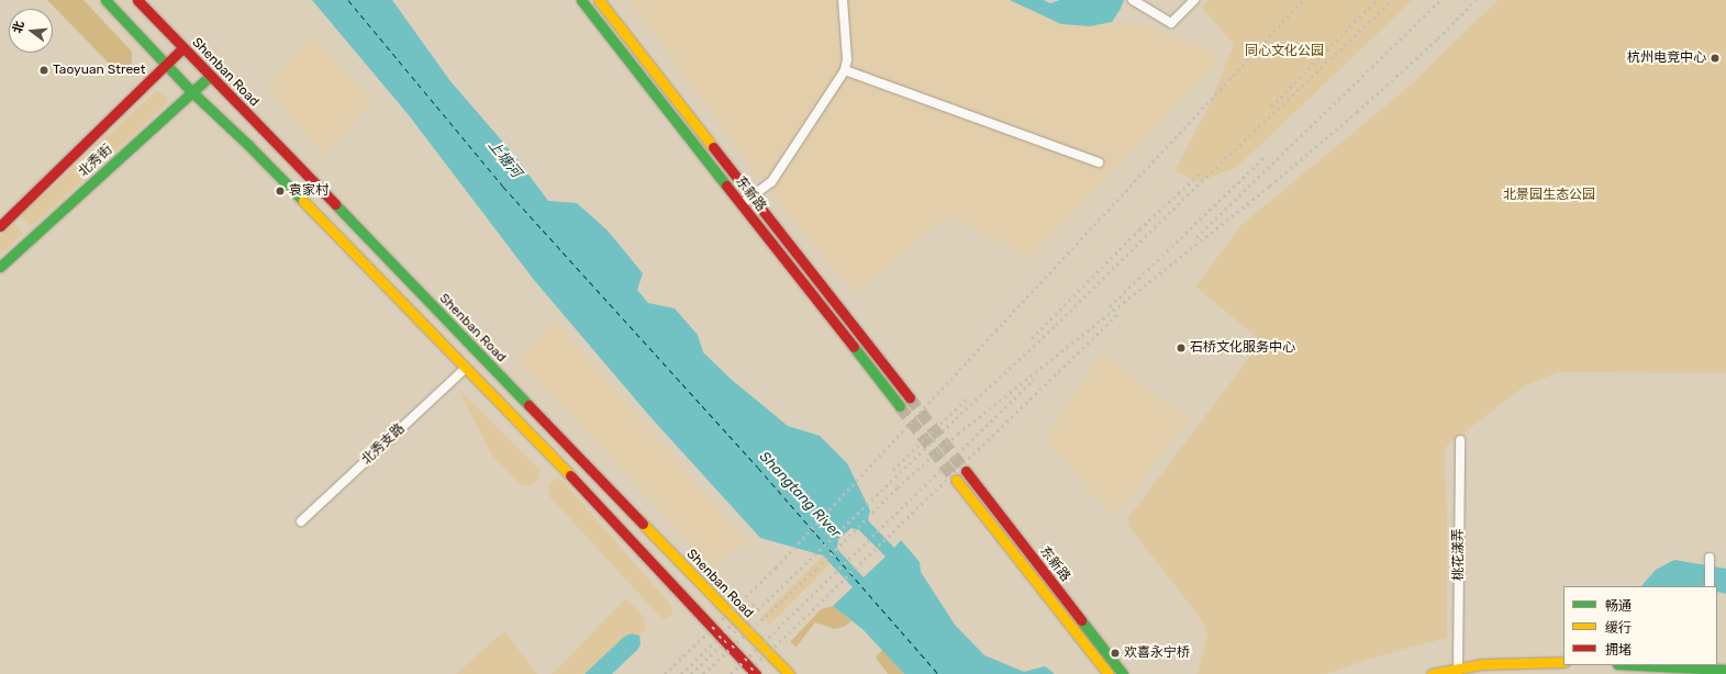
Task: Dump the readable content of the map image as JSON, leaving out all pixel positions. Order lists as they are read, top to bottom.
{
  "streets": {
    "main road": ["Shenban Road", "北秀街", "东新路"],
    "street": ["北秀支路", "桃花漾弄"]
  },
  "crossings": [
    ["Shenban Road", "北秀街"]
  ],
  "water": ["上塘河", "Shangtang River"],
  "parks": ["同心文化公园", "北景园生态公园"],
  "places": [
    "杭州电竞中心",
    "Taoyuan Street",
    "袁家村",
    "石桥文化服务中心",
    "欢喜永宁桥"
  ],
  "legend": ["畅通", "缓行", "拥堵"],
  "north": "left"
}
